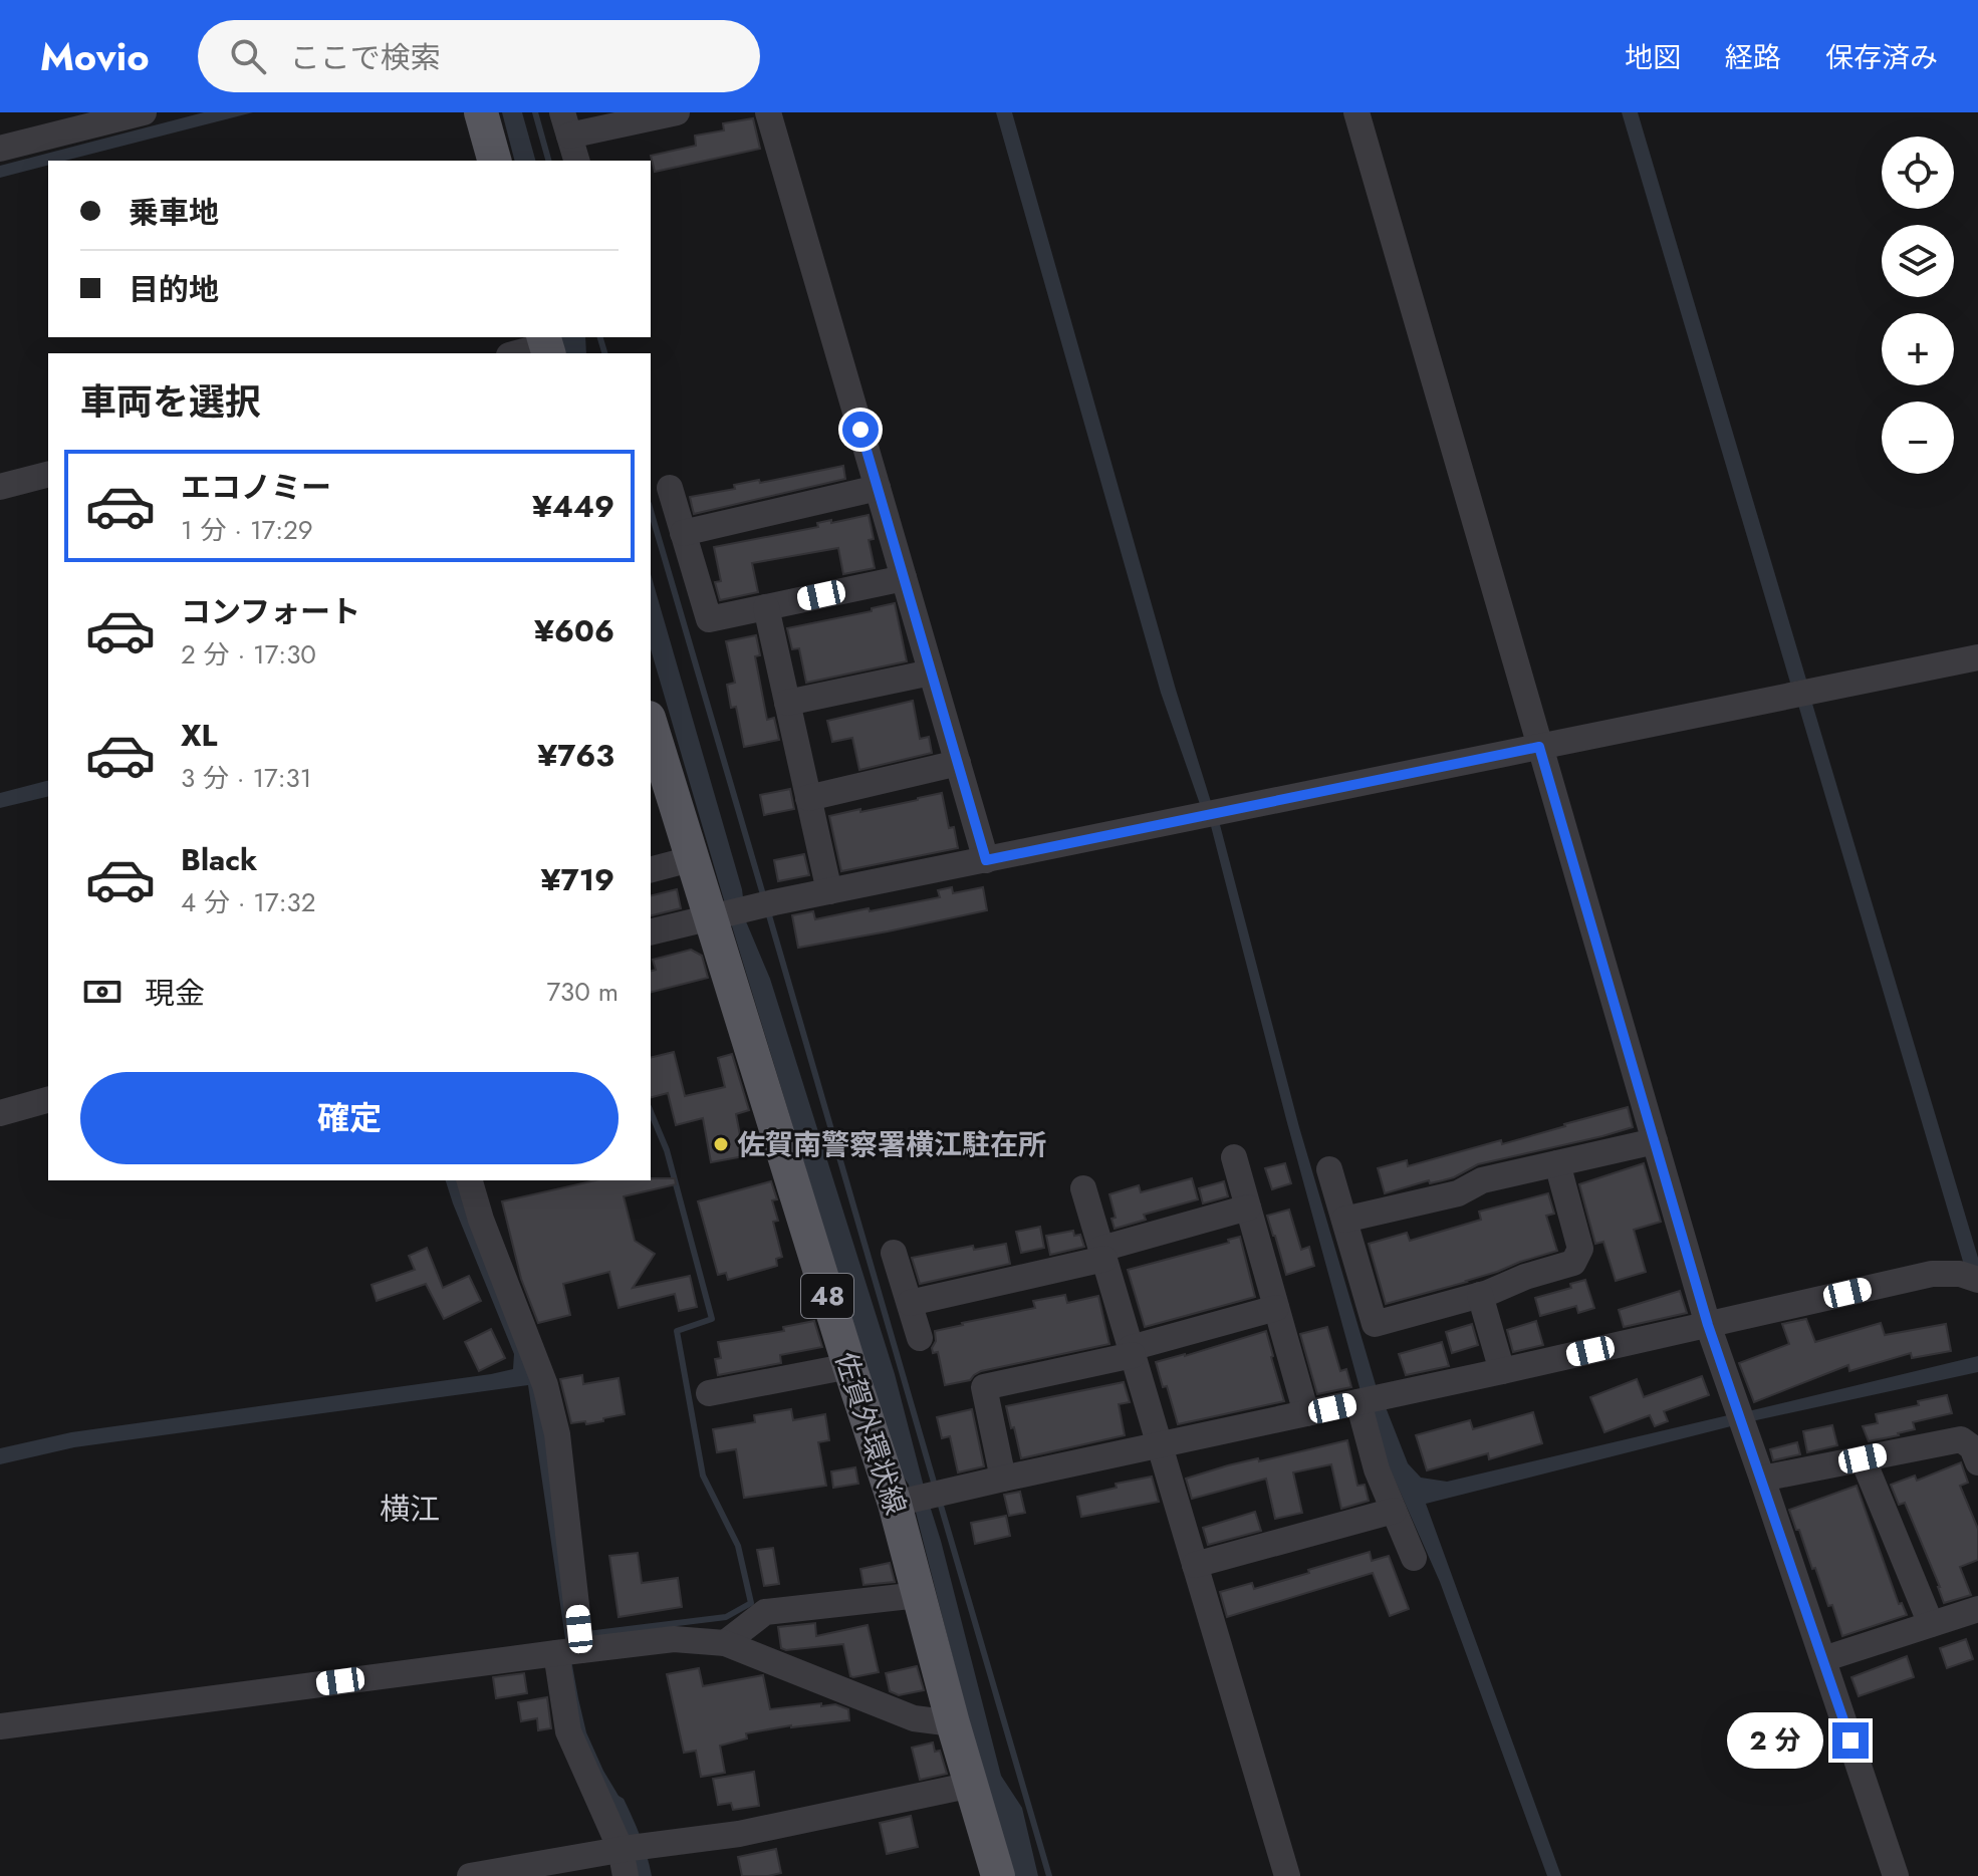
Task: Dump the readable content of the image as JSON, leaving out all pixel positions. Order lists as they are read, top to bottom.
{
  "streets": {
    "main road": ["48", "佐賀外環状線"]
  },
  "districts": ["横江"],
  "places": ["佐賀南警察署横江駐在所"],
  "page": {
    "header": "Movio",
    "search": "ここで検索",
    "nav": ["地図", "経路", "保存済み"],
    "map_buttons": ["+", "−"],
    "banner": ["乗車地", "目的地"],
    "heading": "車両を選択",
    "list": [
      {
        "name": "エコノミー",
        "note": "1 分 · 17:29",
        "value": "¥449"
      },
      {
        "name": "コンフォート",
        "note": "2 分 · 17:30",
        "value": "¥606"
      },
      {
        "name": "XL",
        "note": "3 分 · 17:31",
        "value": "¥763"
      },
      {
        "name": "Black",
        "note": "4 分 · 17:32",
        "value": "¥719"
      }
    ],
    "pay": ["現金", "730 m"],
    "buttons": "確定",
    "bubble": "2 分"
  }
}
